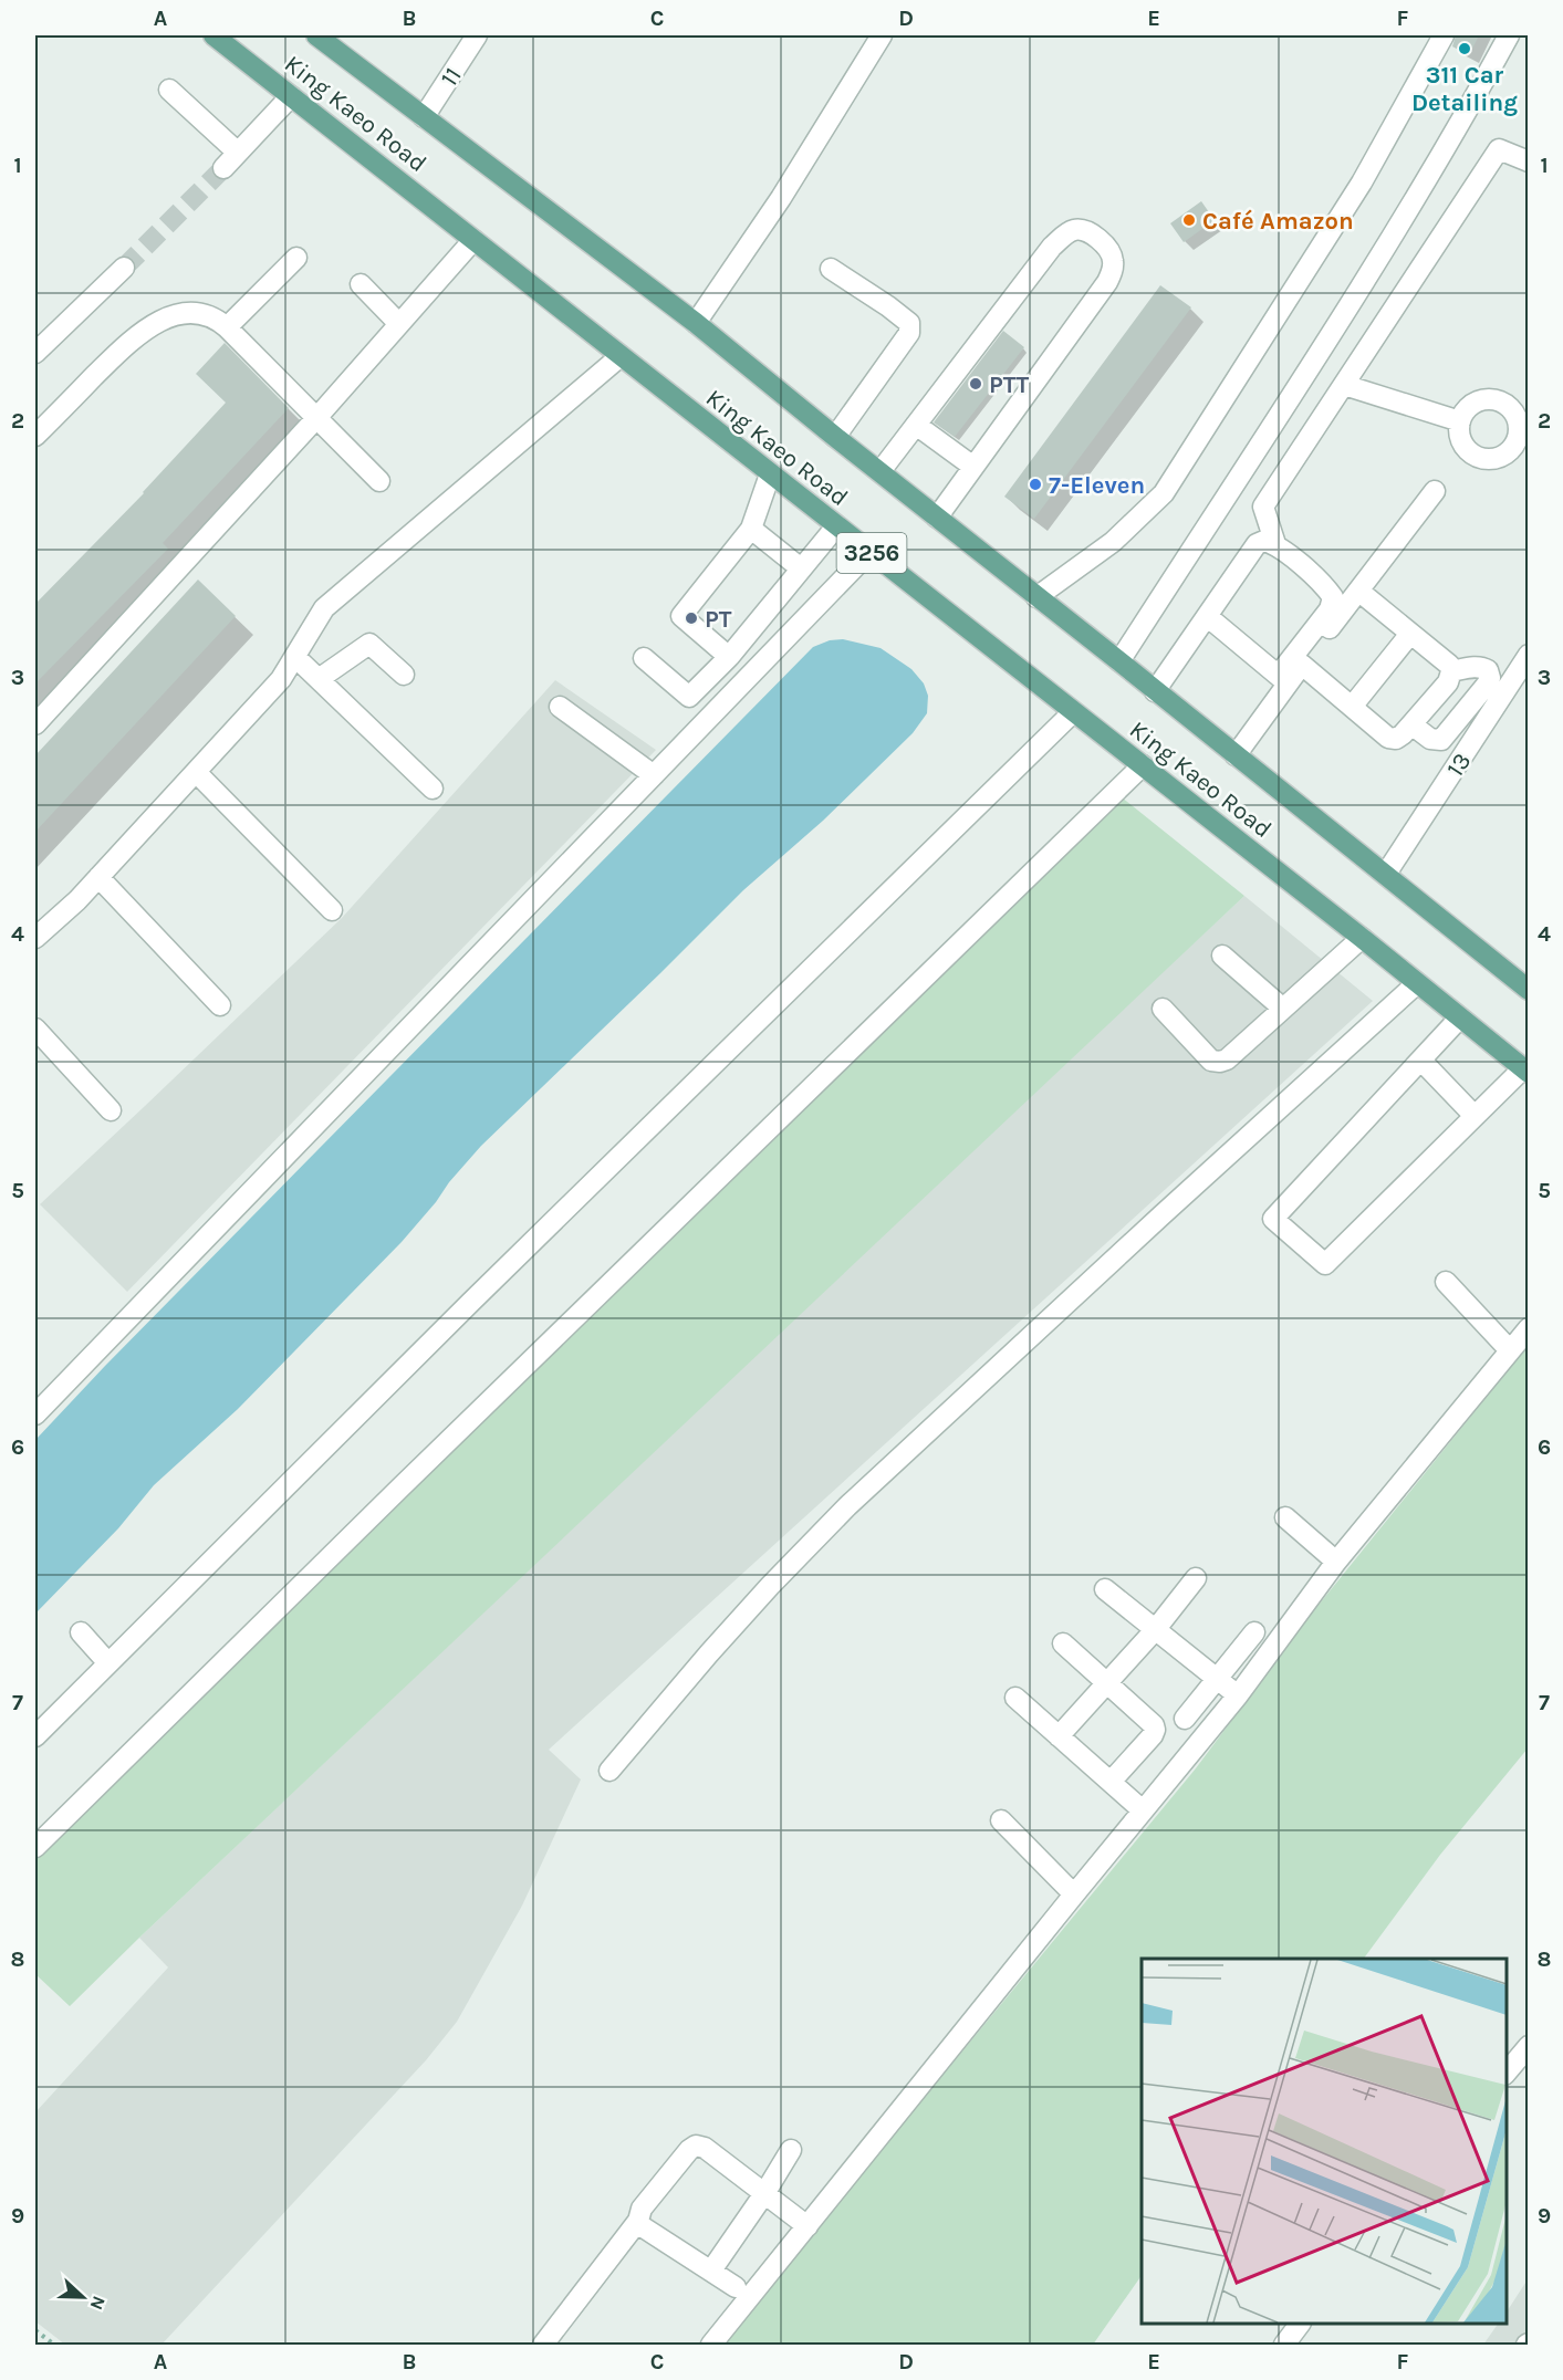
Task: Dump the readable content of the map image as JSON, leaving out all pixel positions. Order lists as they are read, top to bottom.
{
  "streets": {
    "main road": ["King Kaeo Road", "3256"],
    "street": ["11", "13"]
  },
  "crossings": [
    ["11", "King Kaeo Road"],
    ["King Kaeo Road", "13"]
  ],
  "places": [
    "311 Car Detailing",
    "Café Amazon",
    "PTT",
    "7-Eleven",
    "PT"
  ],
  "north": "right",
  "grid": {
    "columns": [
      "A",
      "B",
      "C",
      "D",
      "E",
      "F"
    ],
    "rows": [
      "1",
      "2",
      "3",
      "4",
      "5",
      "6",
      "7",
      "8",
      "9"
    ]
  }
}
